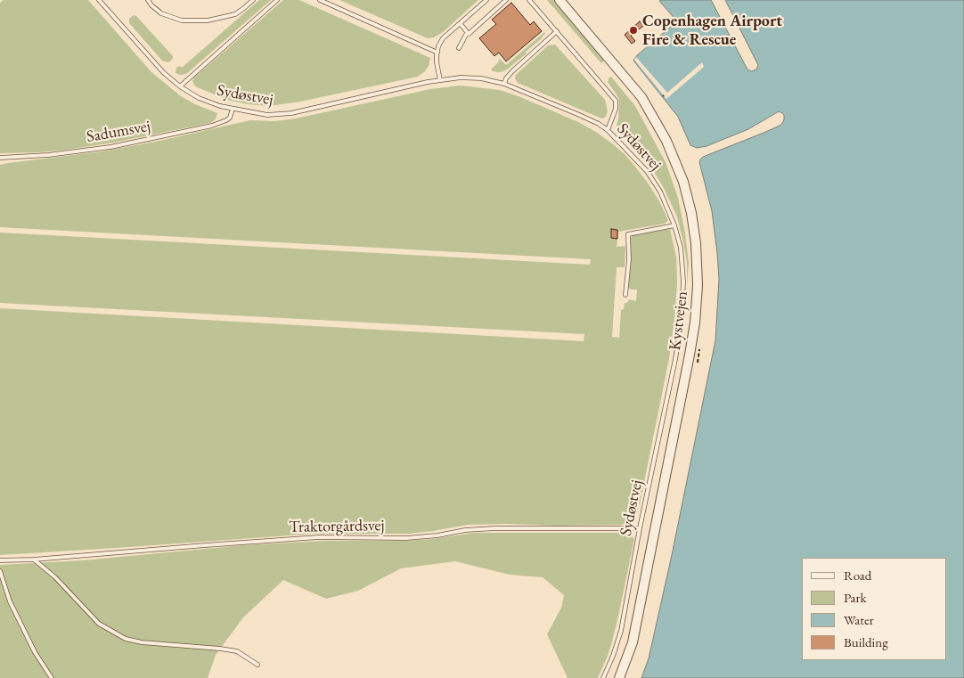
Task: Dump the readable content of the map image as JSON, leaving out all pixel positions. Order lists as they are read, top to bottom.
{
  "streets": {
    "street": ["Kystvejen"],
    "lane": ["Sydøstvej", "Sadumsvej", "Traktorgårdsvej"]
  },
  "crossings": [
    ["Sydøstvej", "Sadumsvej"],
    ["Sydøstvej", "Traktorgårdsvej"]
  ],
  "places": ["Copenhagen Airport Fire & Rescue"],
  "legend": [
    "Road",
    "Park",
    "Water",
    "Building"
  ]
}
